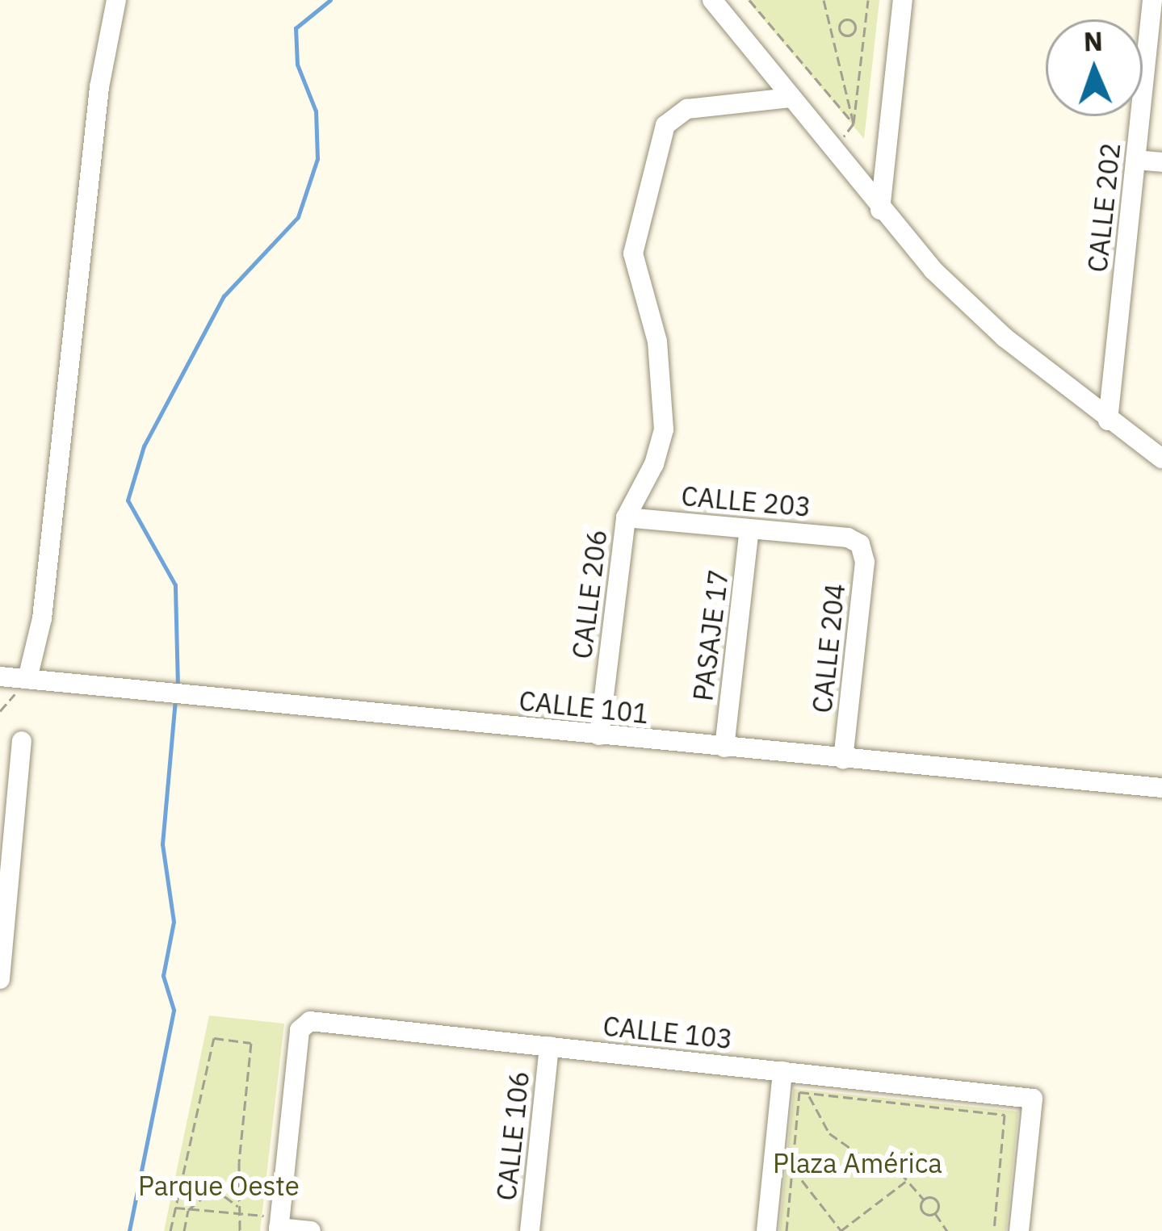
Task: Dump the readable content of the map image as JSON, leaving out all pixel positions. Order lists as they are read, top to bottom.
{
  "streets": {
    "street": [
      "CALLE 202",
      "CALLE 203",
      "CALLE 206",
      "PASAJE 17",
      "CALLE 204",
      "CALLE 101",
      "CALLE 103",
      "CALLE 106"
    ]
  },
  "crossings": [
    ["CALLE 203", "CALLE 206"],
    ["CALLE 203", "PASAJE 17"],
    ["CALLE 203", "CALLE 204"],
    ["CALLE 206", "CALLE 101"],
    ["PASAJE 17", "CALLE 101"],
    ["CALLE 204", "CALLE 101"],
    ["CALLE 103", "CALLE 106"]
  ],
  "parks": ["Plaza América", "Parque Oeste"],
  "north": "top"
}
